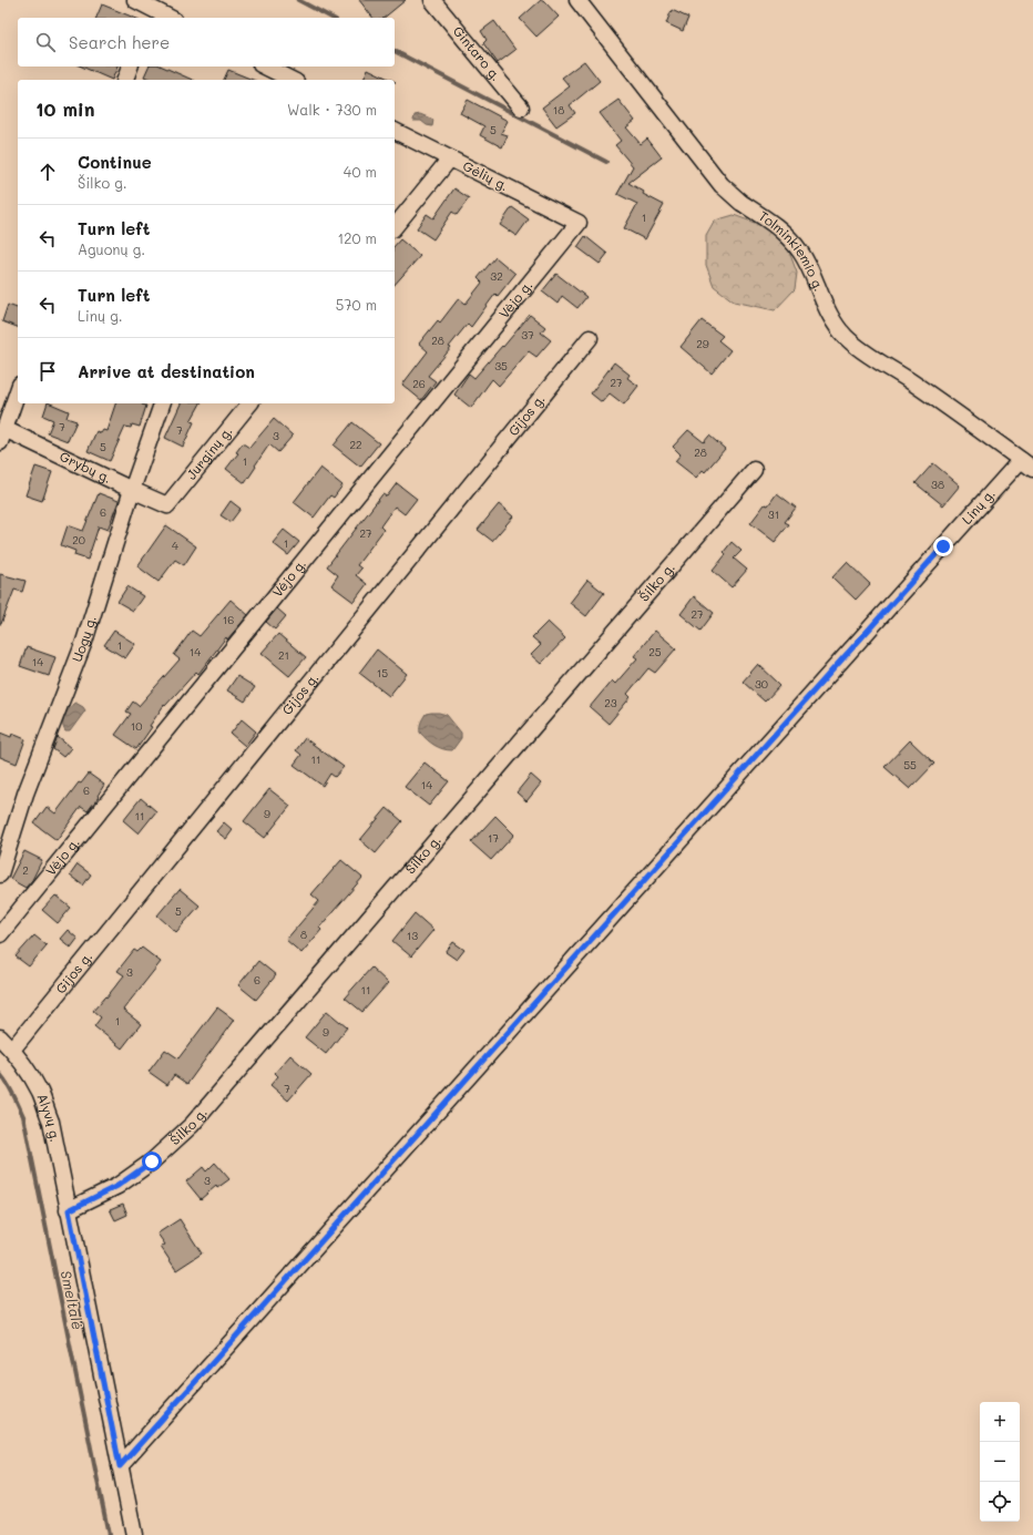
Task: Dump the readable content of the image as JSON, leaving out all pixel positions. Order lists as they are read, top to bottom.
{
  "streets": {
    "street": [
      "Gintaro g.",
      "Gėlių g.",
      "Tolminkiemio g.",
      "Vėjo g.",
      "Gijos g.",
      "Jurginų g.",
      "Grybų g.",
      "Linų g.",
      "Šilko g.",
      "Uogų g.",
      "Alyvų g."
    ]
  },
  "crossings": [
    ["Gėlių g.", "Vėjo g."],
    ["Tolminkiemio g.", "Linų g."],
    ["Gijos g.", "Alyvų g."],
    ["Jurginų g.", "Grybų g."],
    ["Grybų g.", "Uogų g."],
    ["Linų g.", "Alyvų g."],
    ["Šilko g.", "Alyvų g."]
  ],
  "water": ["Smeltalė"],
  "house_numbers": [
    "18",
    "5",
    "1",
    "32",
    "37",
    "28",
    "29",
    "35",
    "27",
    "26",
    "7",
    "7",
    "3",
    "22",
    "5",
    "28",
    "1",
    "38",
    "6",
    "31",
    "27",
    "20",
    "1",
    "4",
    "27",
    "16",
    "1",
    "14",
    "25",
    "21",
    "14",
    "15",
    "30",
    "23",
    "10",
    "11",
    "55",
    "14",
    "6",
    "9",
    "11",
    "17",
    "2",
    "5",
    "8",
    "13",
    "3",
    "6",
    "11",
    "1",
    "9",
    "7",
    "3"
  ],
  "page": {
    "search": "Search here",
    "heading": ["10 min", "Walk · 730 m"],
    "list": [
      ["Continue", "Šilko g.", "40 m"],
      ["Turn left", "Aguonų g.", "120 m"],
      ["Turn left", "Linų g.", "570 m"],
      "Arrive at destination"
    ],
    "map_buttons": ["+", "−"]
  }
}
